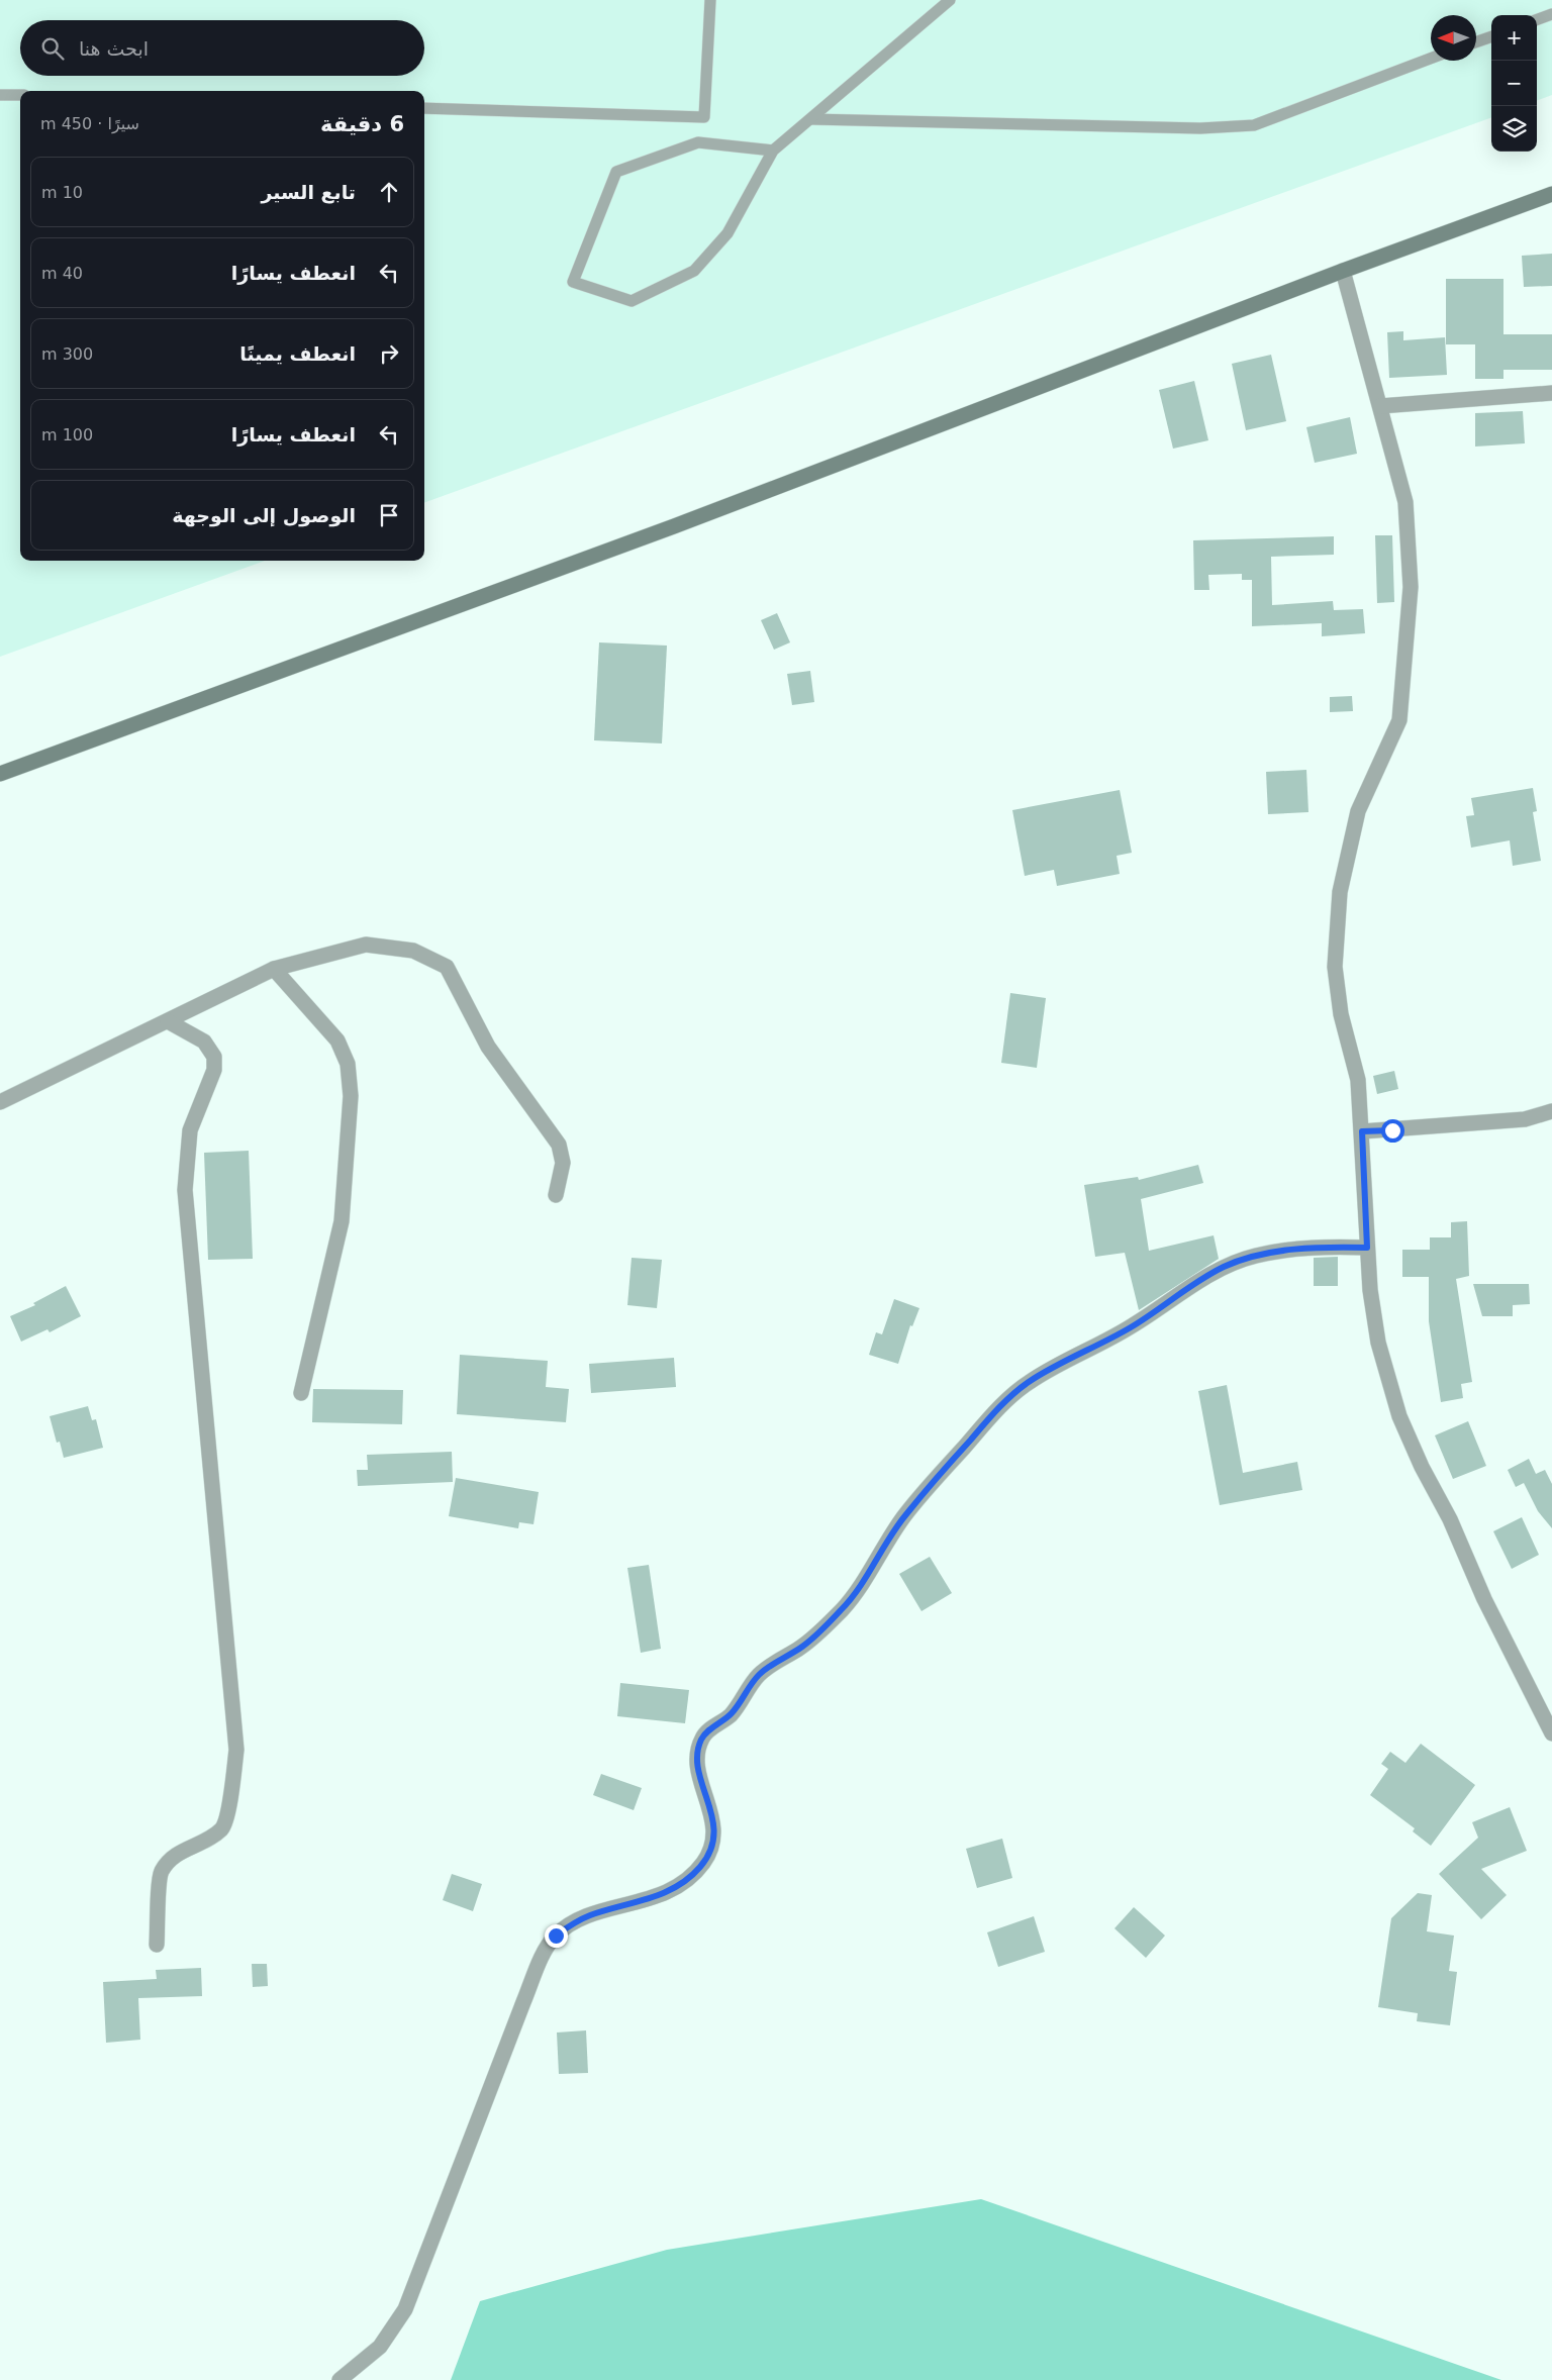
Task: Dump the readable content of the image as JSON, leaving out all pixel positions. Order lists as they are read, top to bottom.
{
  "north": "left",
  "page": {
    "map_buttons": ["+", "−"],
    "search": "ابحث هنا",
    "heading": ["6 دقيقة", "سيرًا · 450 m"],
    "list": [
      ["تابع السير", "10 m"],
      ["انعطف يسارًا", "40 m"],
      ["انعطف يمينًا", "300 m"],
      ["انعطف يسارًا", "100 m"],
      "الوصول إلى الوجهة"
    ]
  }
}
